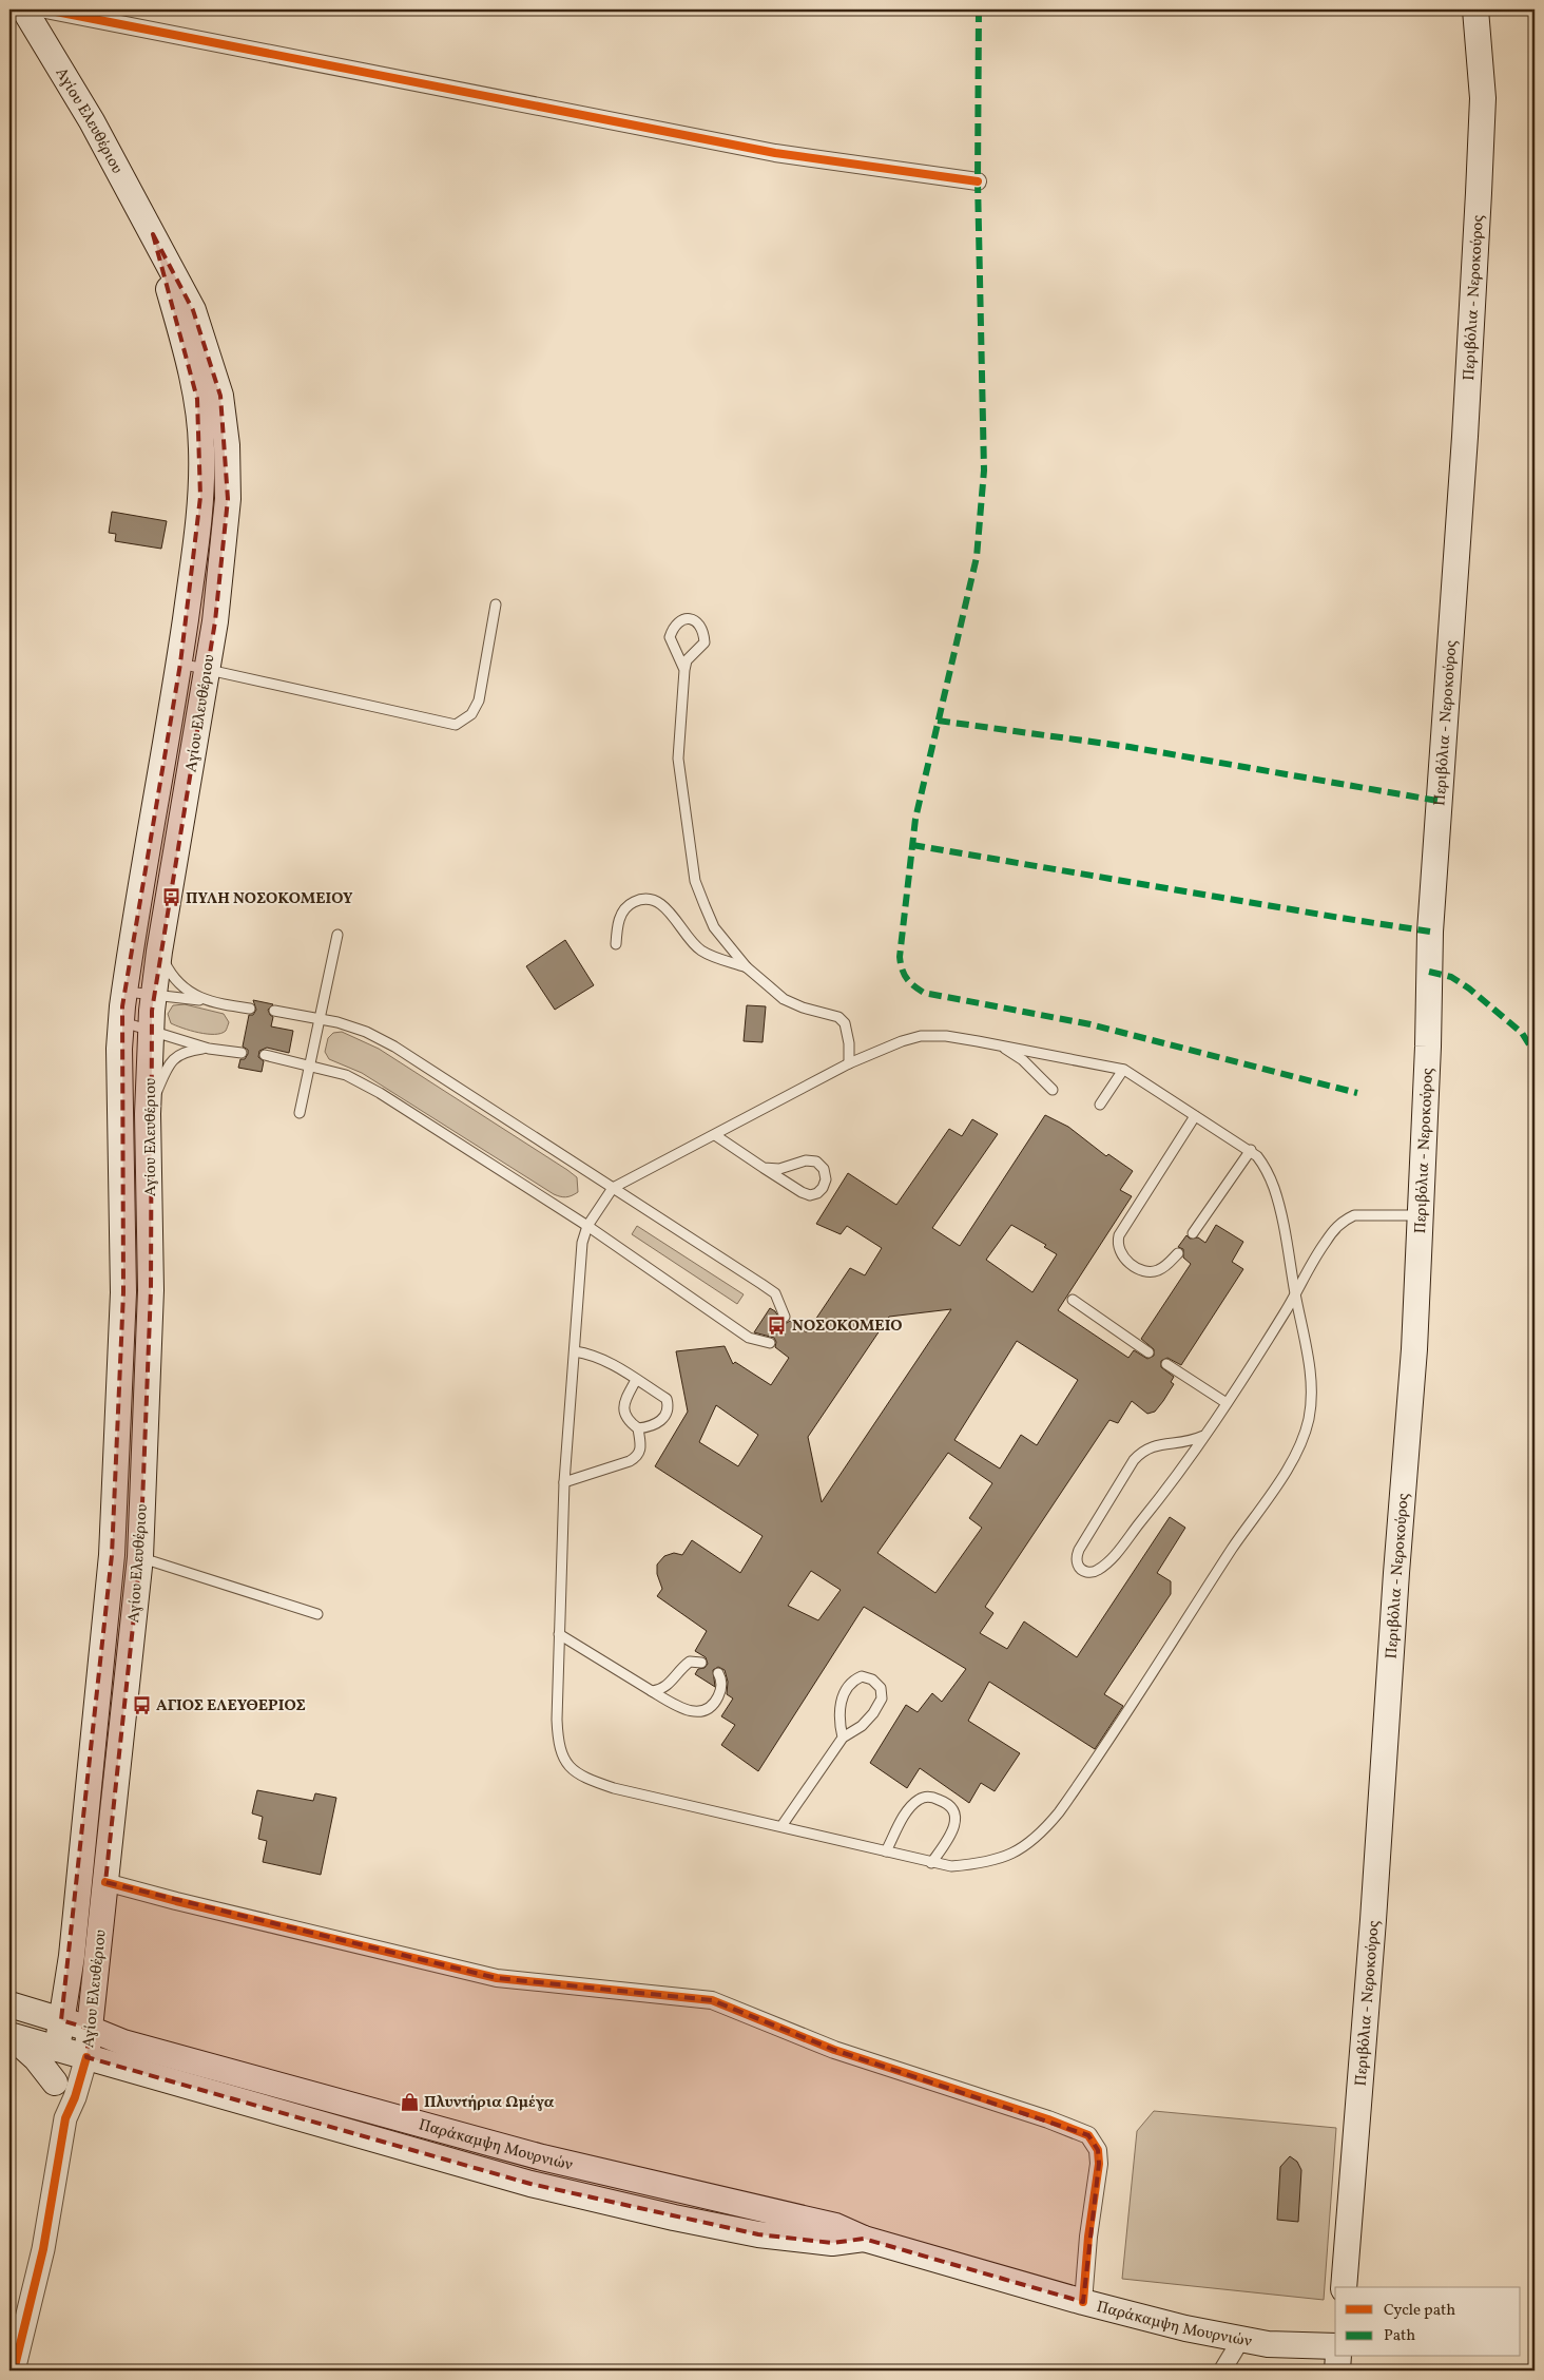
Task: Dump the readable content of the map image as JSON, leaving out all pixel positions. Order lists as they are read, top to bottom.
{
  "streets": {
    "main road": ["Αγίου Ελευθέριου", "Περιβόλια - Νεροκούρος", "Παράκαμψη Μουρνιών"]
  },
  "crossings": [
    ["Αγίου Ελευθέριου", "Παράκαμψη Μουρνιών"]
  ],
  "places": {
    "bus stop": ["ΠΥΛΗ ΝΟΣΟΚΟΜΕΙΟΥ", "ΝΟΣΟΚΟΜΕΙΟ", "ΑΓΙΟΣ ΕΛΕΥΘΕΡΙΟΣ"],
    "shop": ["Πλυντήρια Ωμέγα"]
  },
  "legend": ["Cycle path", "Path"]
}
